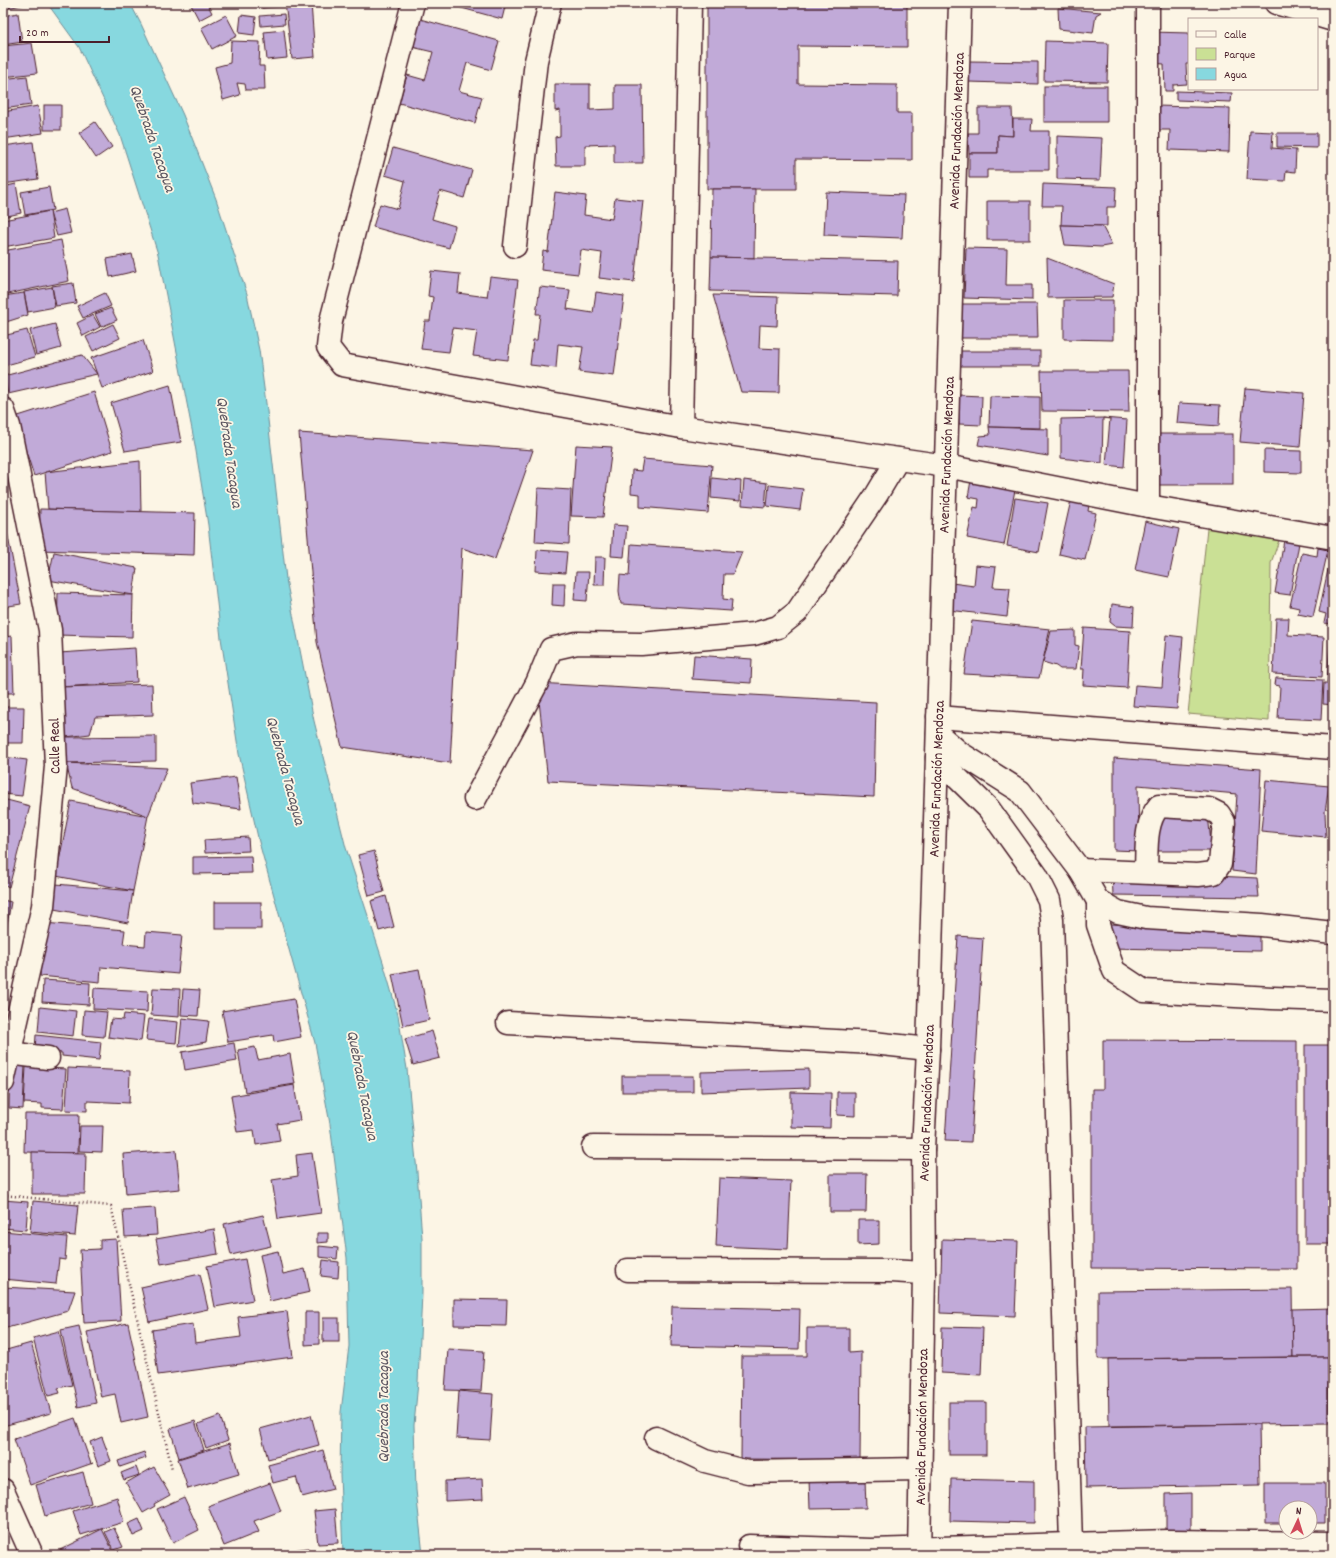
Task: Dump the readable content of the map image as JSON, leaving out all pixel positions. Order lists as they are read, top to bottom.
{
  "streets": {
    "street": ["Avenida Fundación Mendoza", "Calle Real"]
  },
  "water": ["Quebrada Tacagua"],
  "legend": ["Calle", "Parque", "Agua"],
  "scale_bar": "20 m",
  "north": "top"
}
